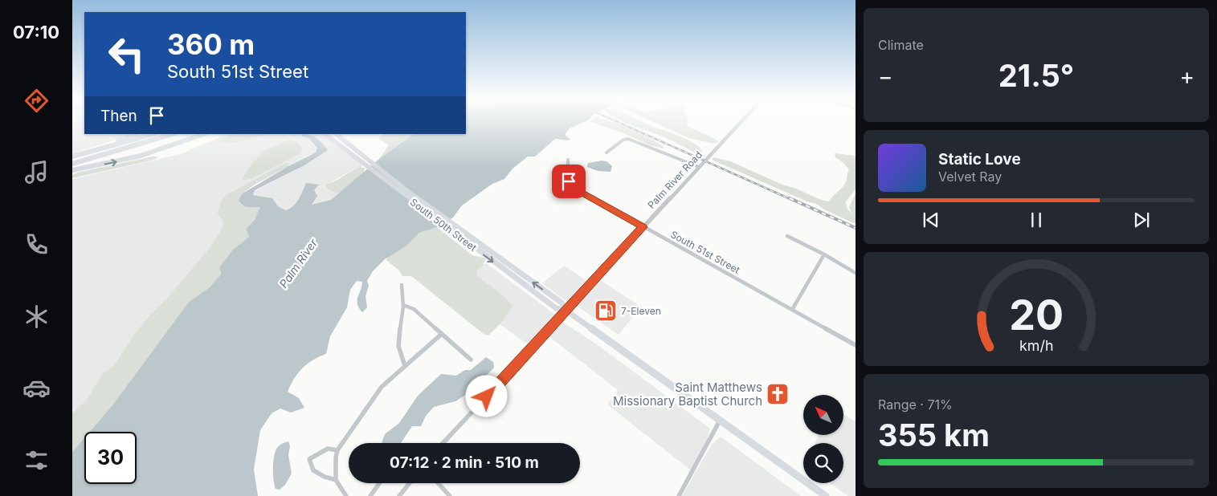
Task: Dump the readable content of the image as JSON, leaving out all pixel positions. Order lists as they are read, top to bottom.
{
  "streets": {
    "main road": ["South 50th Street"],
    "street": ["Palm River Road", "South 51st Street"]
  },
  "crossings": [
    ["Palm River Road", "South 50th Street"],
    ["Palm River Road", "South 51st Street"]
  ],
  "water": ["Palm River"],
  "places": {
    "fuel station": ["7-Eleven"],
    "church": ["Saint Matthews Missionary Baptist Church"]
  },
  "north": "top left",
  "page": {
    "tabs": "07:10",
    "tile": [
      "Climate",
      ["Range · 71%", "355 km"]
    ],
    "turn": ["360 m", "South 51st Street"],
    "heat": ["−", "21.5°", "+"],
    "then": "Then",
    "song": ["Static Love", "Velvet Ray"],
    "limit": "30",
    "trip": "07:12 · 2 min · 510 m",
    "gauge": ["20", "km/h"]
  }
}
